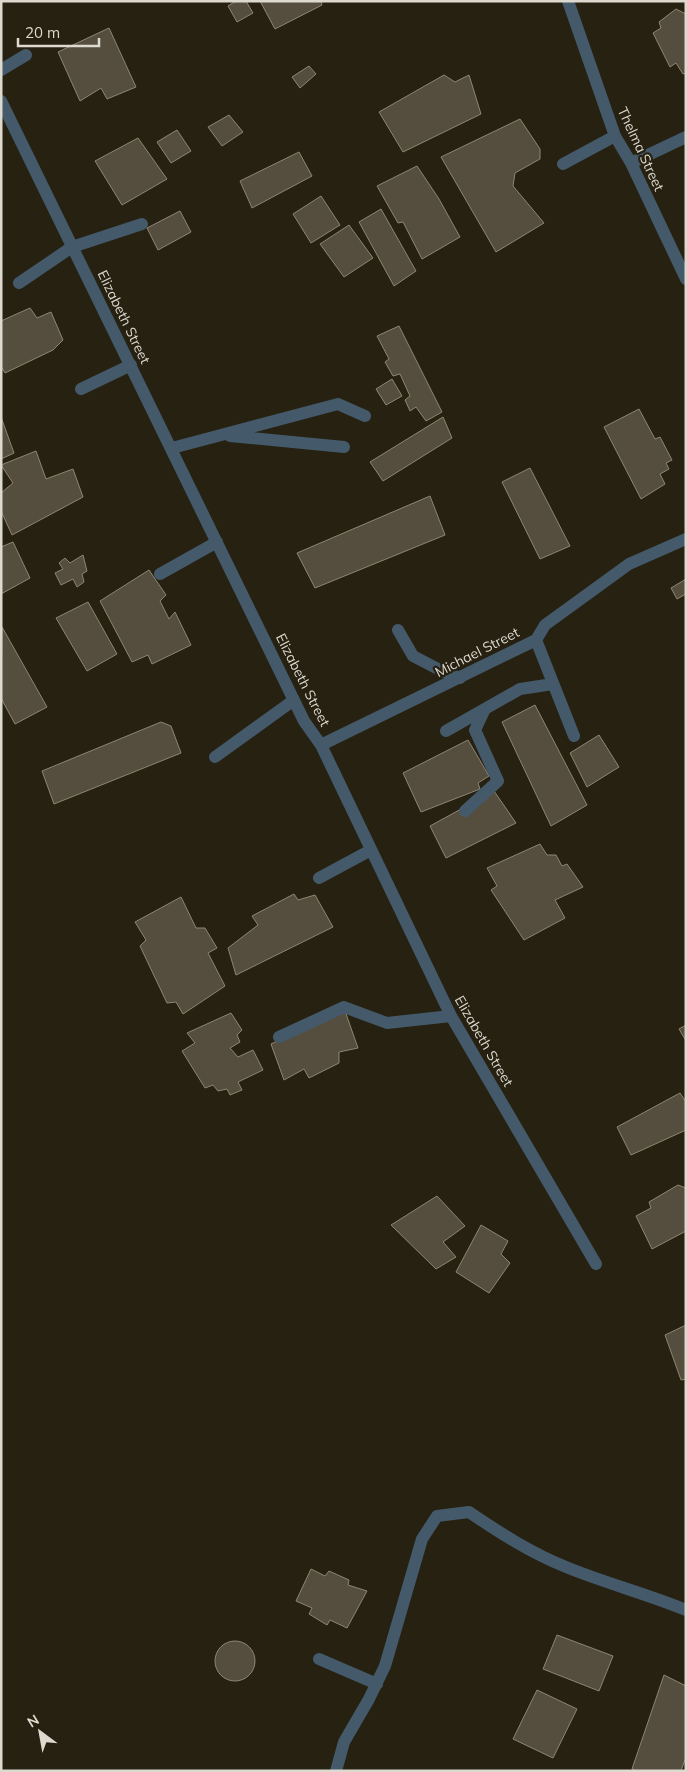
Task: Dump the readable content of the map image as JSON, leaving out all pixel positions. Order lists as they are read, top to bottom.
{
  "streets": {
    "street": ["Thelma Street", "Elizabeth Street", "Michael Street"]
  },
  "crossings": [
    ["Elizabeth Street", "Michael Street"]
  ],
  "scale_bar": "20 m",
  "north": "top left"
}
